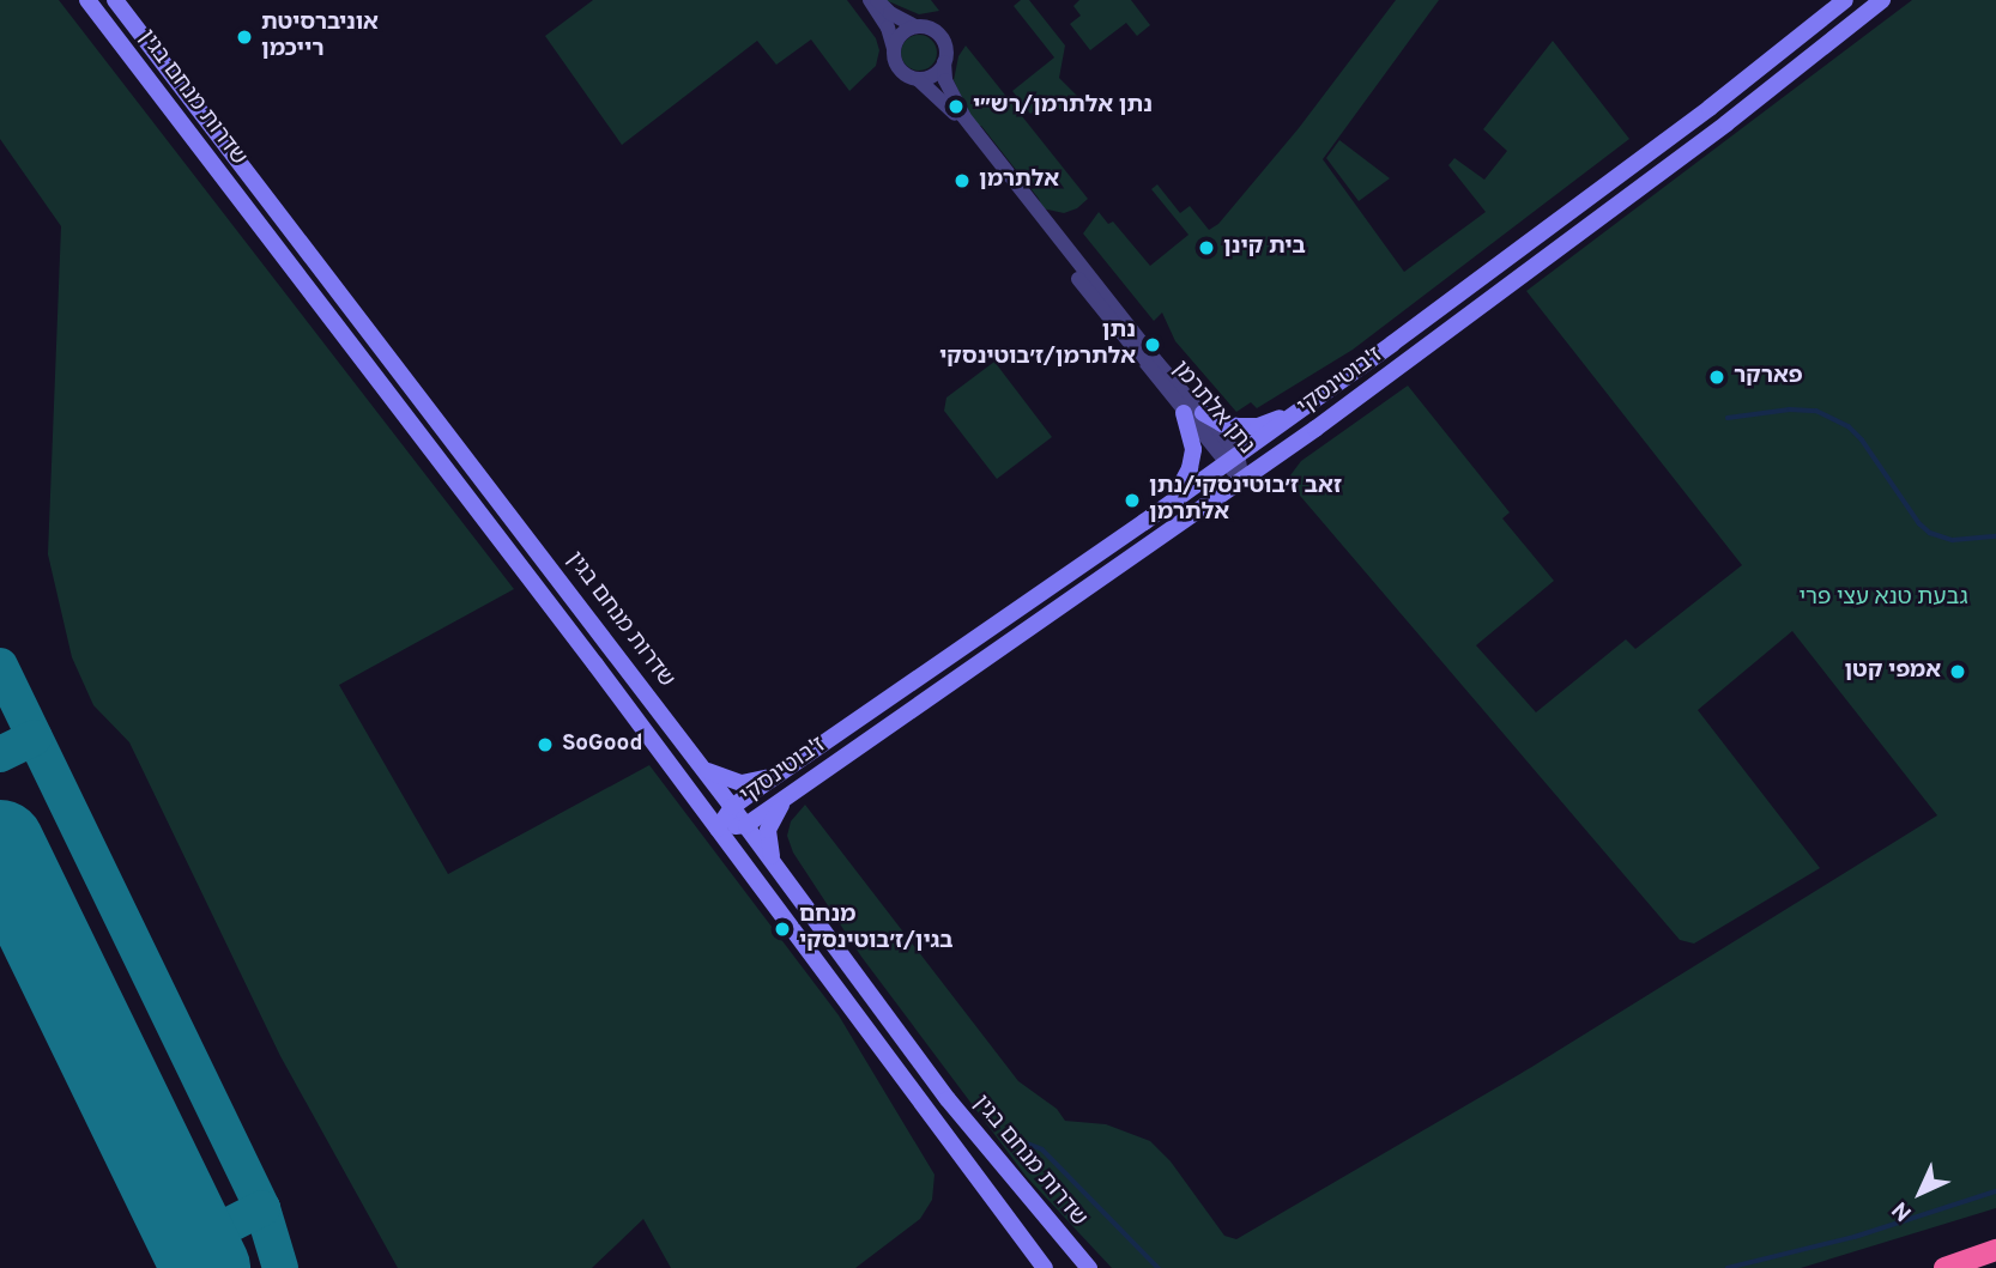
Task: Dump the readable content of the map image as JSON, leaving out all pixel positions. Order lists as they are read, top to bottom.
{
  "streets": {
    "main road": ["שדרות מנחם בגין", "ז'בוטינסקי"],
    "street": ["נתן אלתרמן"]
  },
  "crossings": [
    ["שדרות מנחם בגין", "ז'בוטינסקי"],
    ["ז'בוטינסקי", "נתן אלתרמן"]
  ],
  "parks": ["גבעת טנא עצי פרי"],
  "places": [
    "אוניברסיטת רייכמן",
    "נתן אלתרמן/רש״י",
    "אלתרמן",
    "בית קינן",
    "נתן אלתרמן/ז׳בוטינסקי",
    "פארקר",
    "זאב ז׳בוטינסקי/נתן אלתרמן",
    "אמפי קטן",
    "SoGood",
    "מנחם בגין/ז׳בוטינסקי"
  ],
  "north": "bottom left"
}
